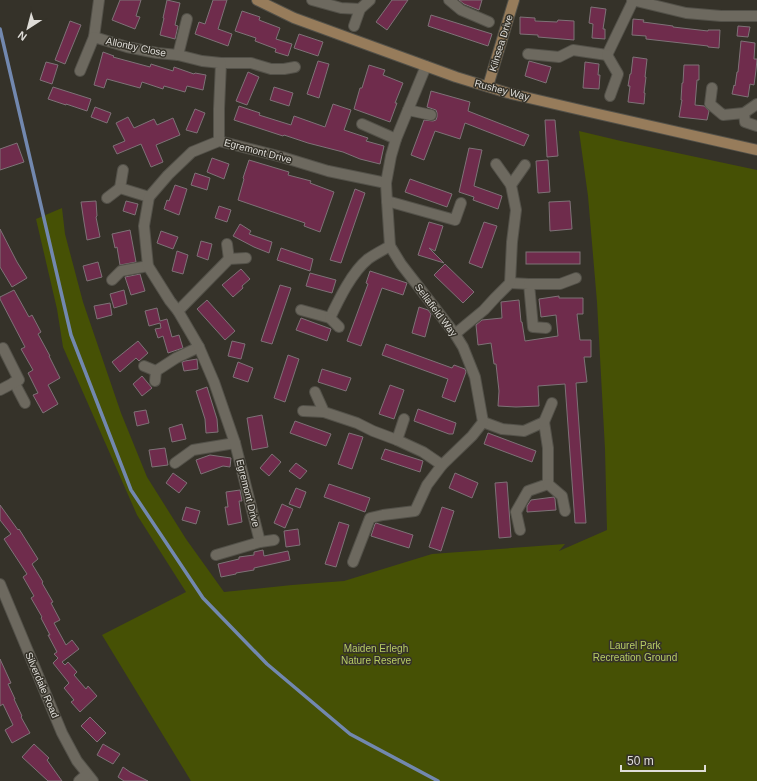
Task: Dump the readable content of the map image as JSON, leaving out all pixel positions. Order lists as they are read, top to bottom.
{
  "streets": {
    "street": [
      "Kilnsea Drive",
      "Allonby Close",
      "Rushey Way",
      "Egremont Drive",
      "Sellafield Way",
      "Silverdale Road"
    ]
  },
  "crossings": [
    ["Kilnsea Drive", "Rushey Way"],
    ["Rushey Way", "Sellafield Way"],
    ["Egremont Drive", "Sellafield Way"]
  ],
  "parks": ["Laurel Park Recreation Ground", "Maiden Erlegh Nature Reserve"],
  "scale_bar": "50 m",
  "north": "bottom left"
}
